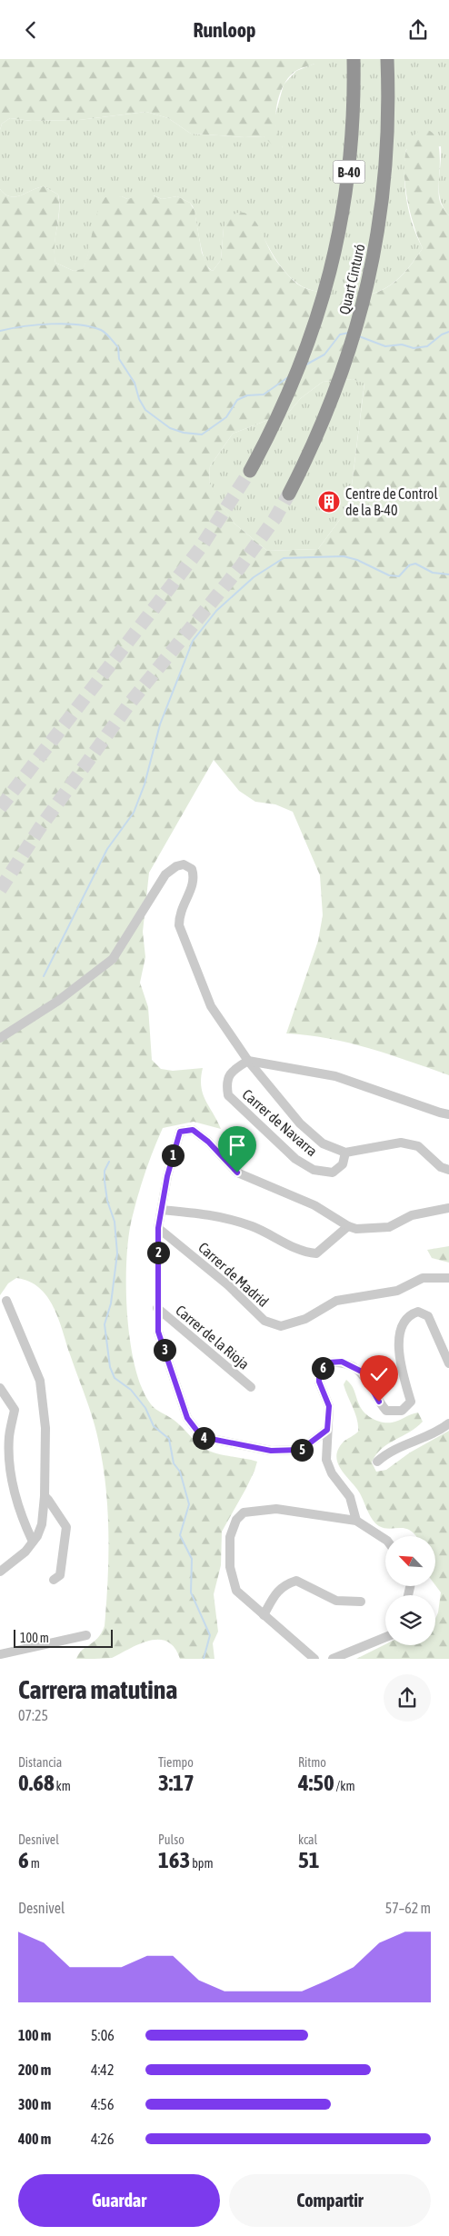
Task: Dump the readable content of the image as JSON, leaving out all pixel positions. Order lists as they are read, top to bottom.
{
  "streets": {
    "highway": ["B-40", "Quart Cinturó"],
    "street": ["Carrer de Navarra", "Carrer de Madrid", "Carrer de la Rioja"]
  },
  "places": {
    "building": ["Centre de Control de la B-40"]
  },
  "scale_bar": "100 m",
  "north": "top left",
  "page": {
    "header": "Runloop",
    "pins": [
      "1",
      "2",
      "3",
      "6",
      "4",
      "5"
    ],
    "scale": "100 m",
    "heading": ["Carrera matutina", "07:25"],
    "stats": [
      ["Distancia", "0.68 km"],
      ["Tiempo", "3:17"],
      ["Ritmo", "4:50 /km"],
      ["Desnivel", "6 m"],
      ["Pulso", "163 bpm"],
      ["kcal", "51"]
    ],
    "chart": ["Desnivel", "57–62 m"],
    "list": [
      {
        "name": "100 m",
        "note": "5:06"
      },
      {
        "name": "200 m",
        "note": "4:42"
      },
      {
        "name": "300 m",
        "note": "4:56"
      },
      {
        "name": "400 m",
        "note": "4:26"
      }
    ],
    "buttons": ["Guardar", "Compartir"]
  }
}
